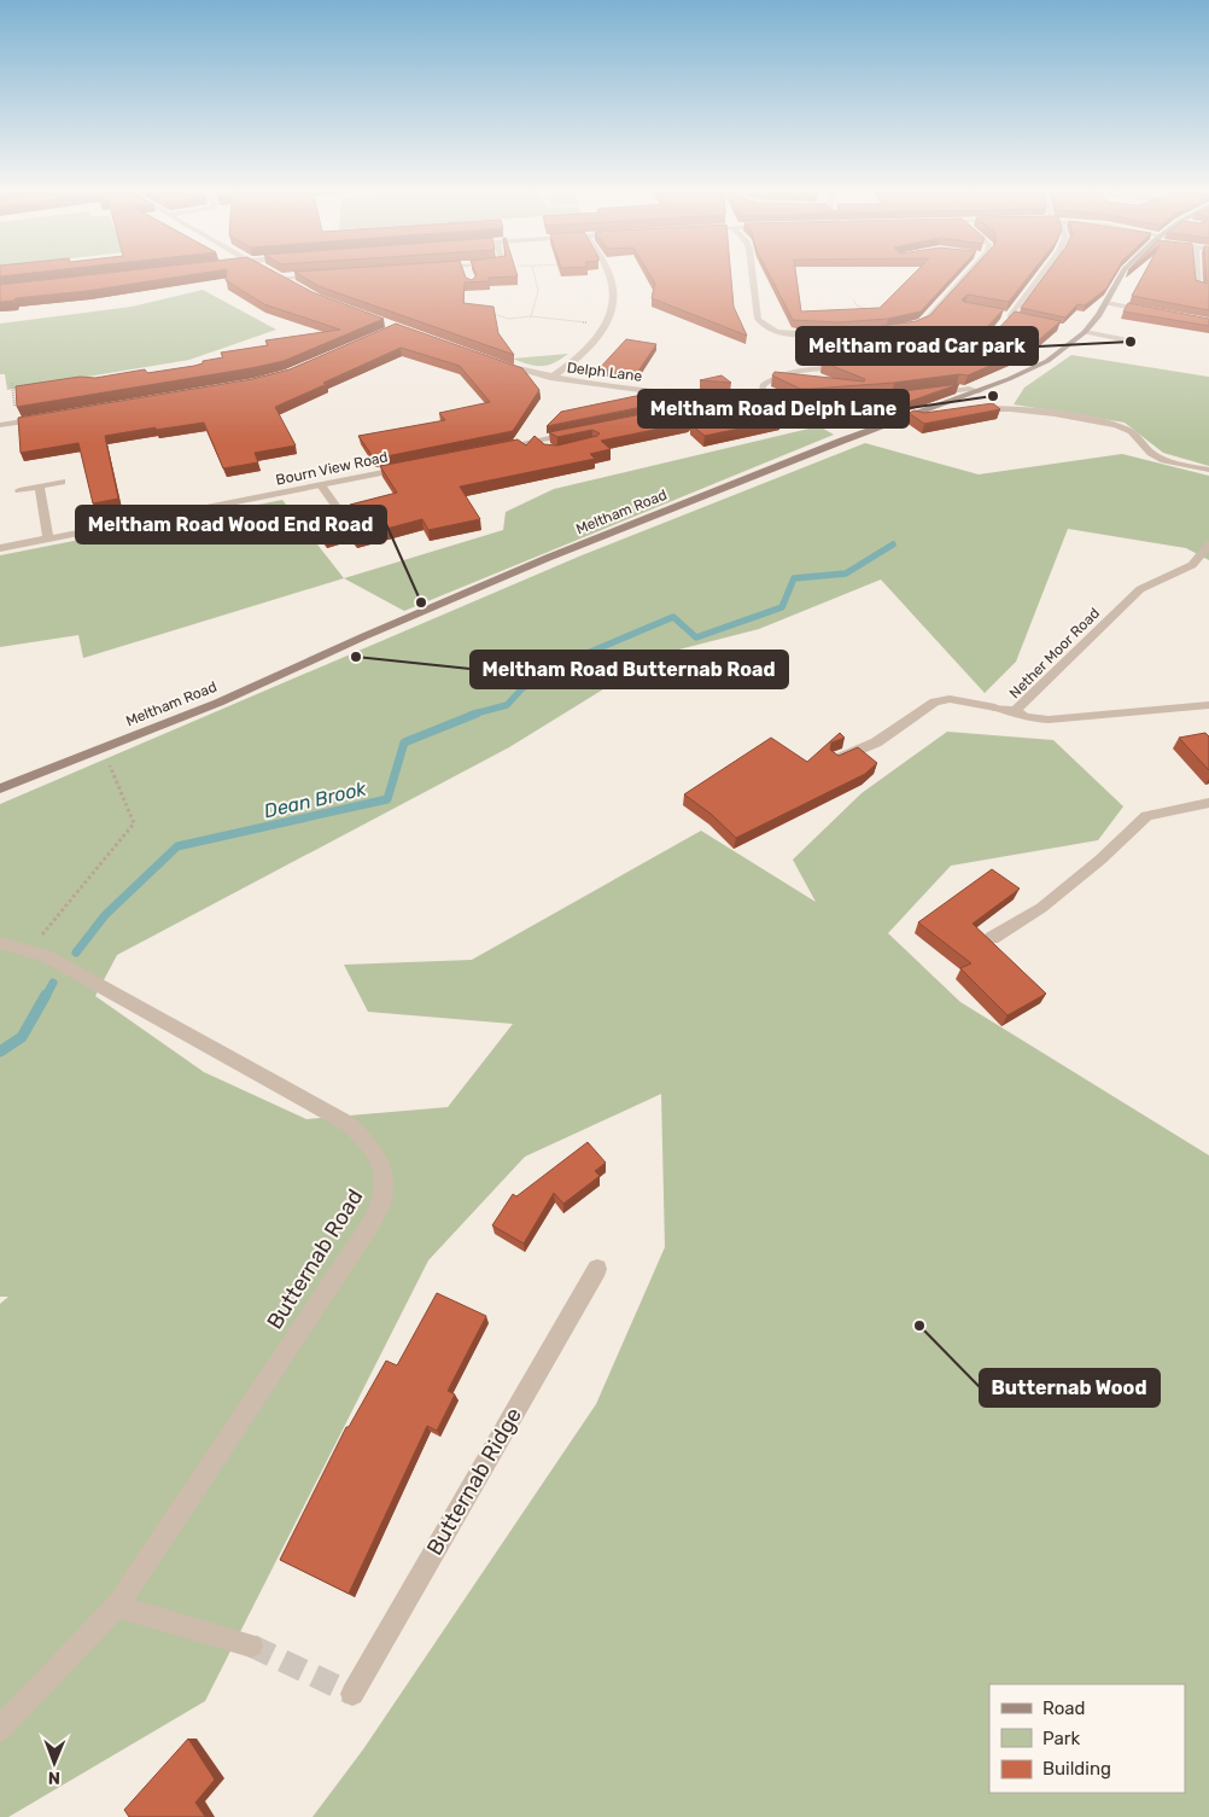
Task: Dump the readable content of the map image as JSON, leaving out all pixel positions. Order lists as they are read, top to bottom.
{
  "streets": {
    "main road": ["Meltham Road"],
    "street": [
      "Delph Lane",
      "Bourn View Road",
      "Nether Moor Road",
      "Butternab Road",
      "Butternab Ridge"
    ]
  },
  "water": ["Dean Brook"],
  "places": [
    "Meltham road Car park",
    "Meltham Road Delph Lane",
    "Meltham Road Wood End Road",
    "Meltham Road Butternab Road",
    "Butternab Wood"
  ],
  "legend": ["Road", "Park", "Building"],
  "north": "bottom"
}
